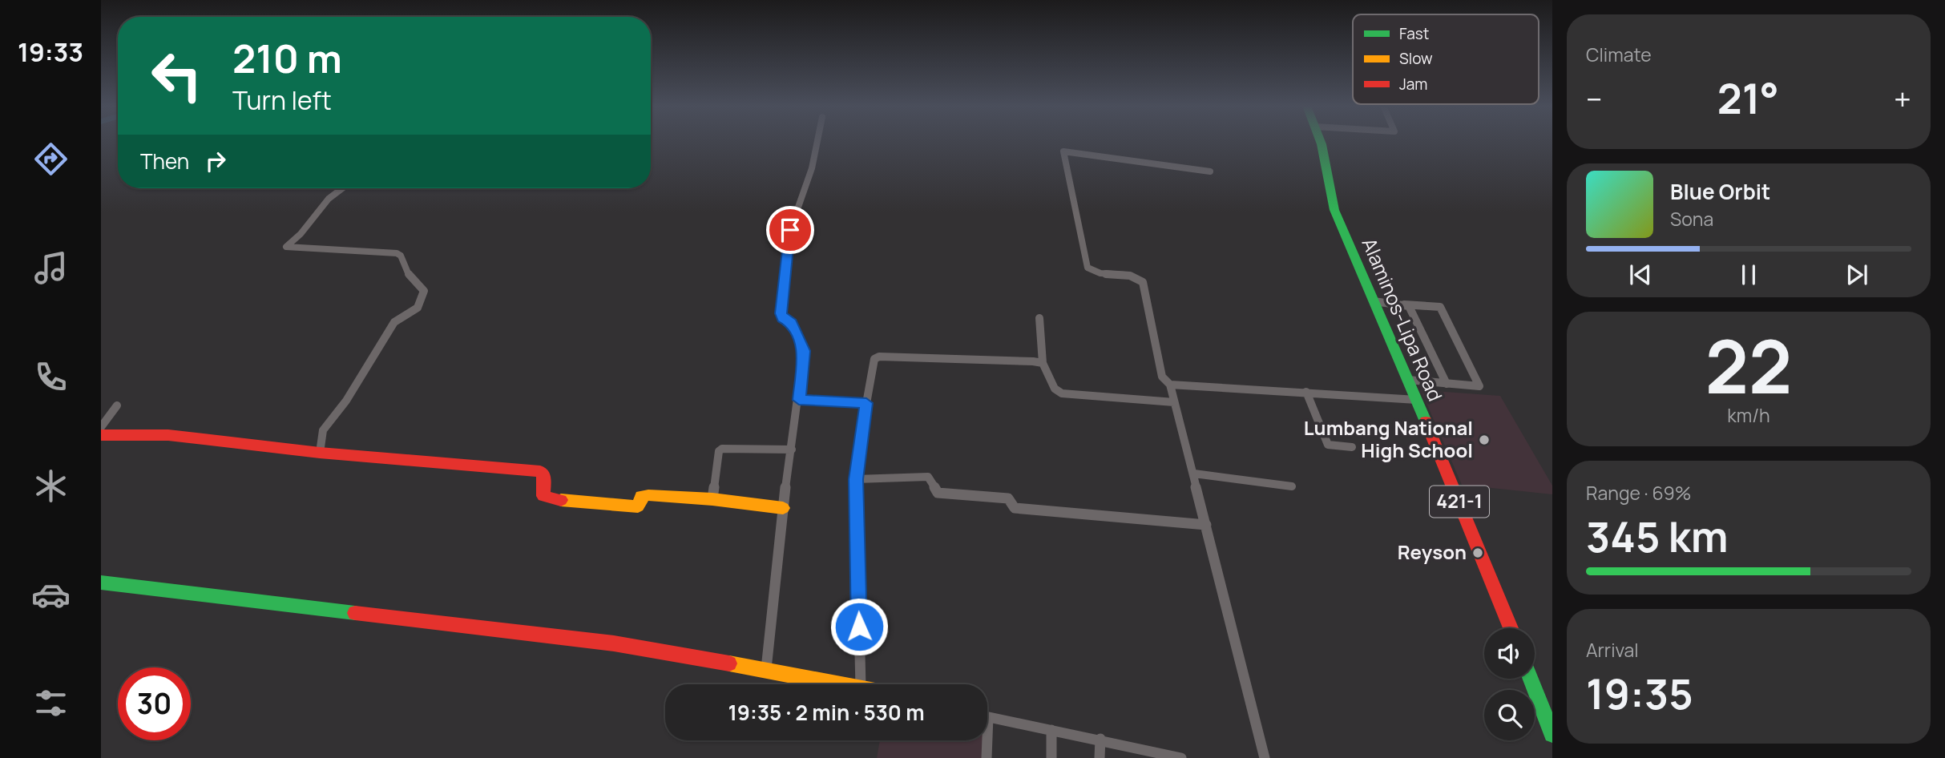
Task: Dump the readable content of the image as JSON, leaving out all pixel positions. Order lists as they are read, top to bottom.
{
  "streets": {
    "street": ["Alaminos-Lipa Road", "421-1"]
  },
  "places": ["Lumbang National High School", "Reyson"],
  "legend": ["Fast", "Slow", "Jam"],
  "page": {
    "tabs": "19:33",
    "tile": [
      "Climate",
      ["22", "km/h"],
      ["Range · 69%", "345 km"],
      ["Arrival", "19:35"]
    ],
    "turn": ["210 m", "Turn left"],
    "heat": ["−", "21°", "+"],
    "then": "Then",
    "song": ["Blue Orbit", "Sona"],
    "limit": "30",
    "trip": "19:35 · 2 min · 530 m"
  }
}
